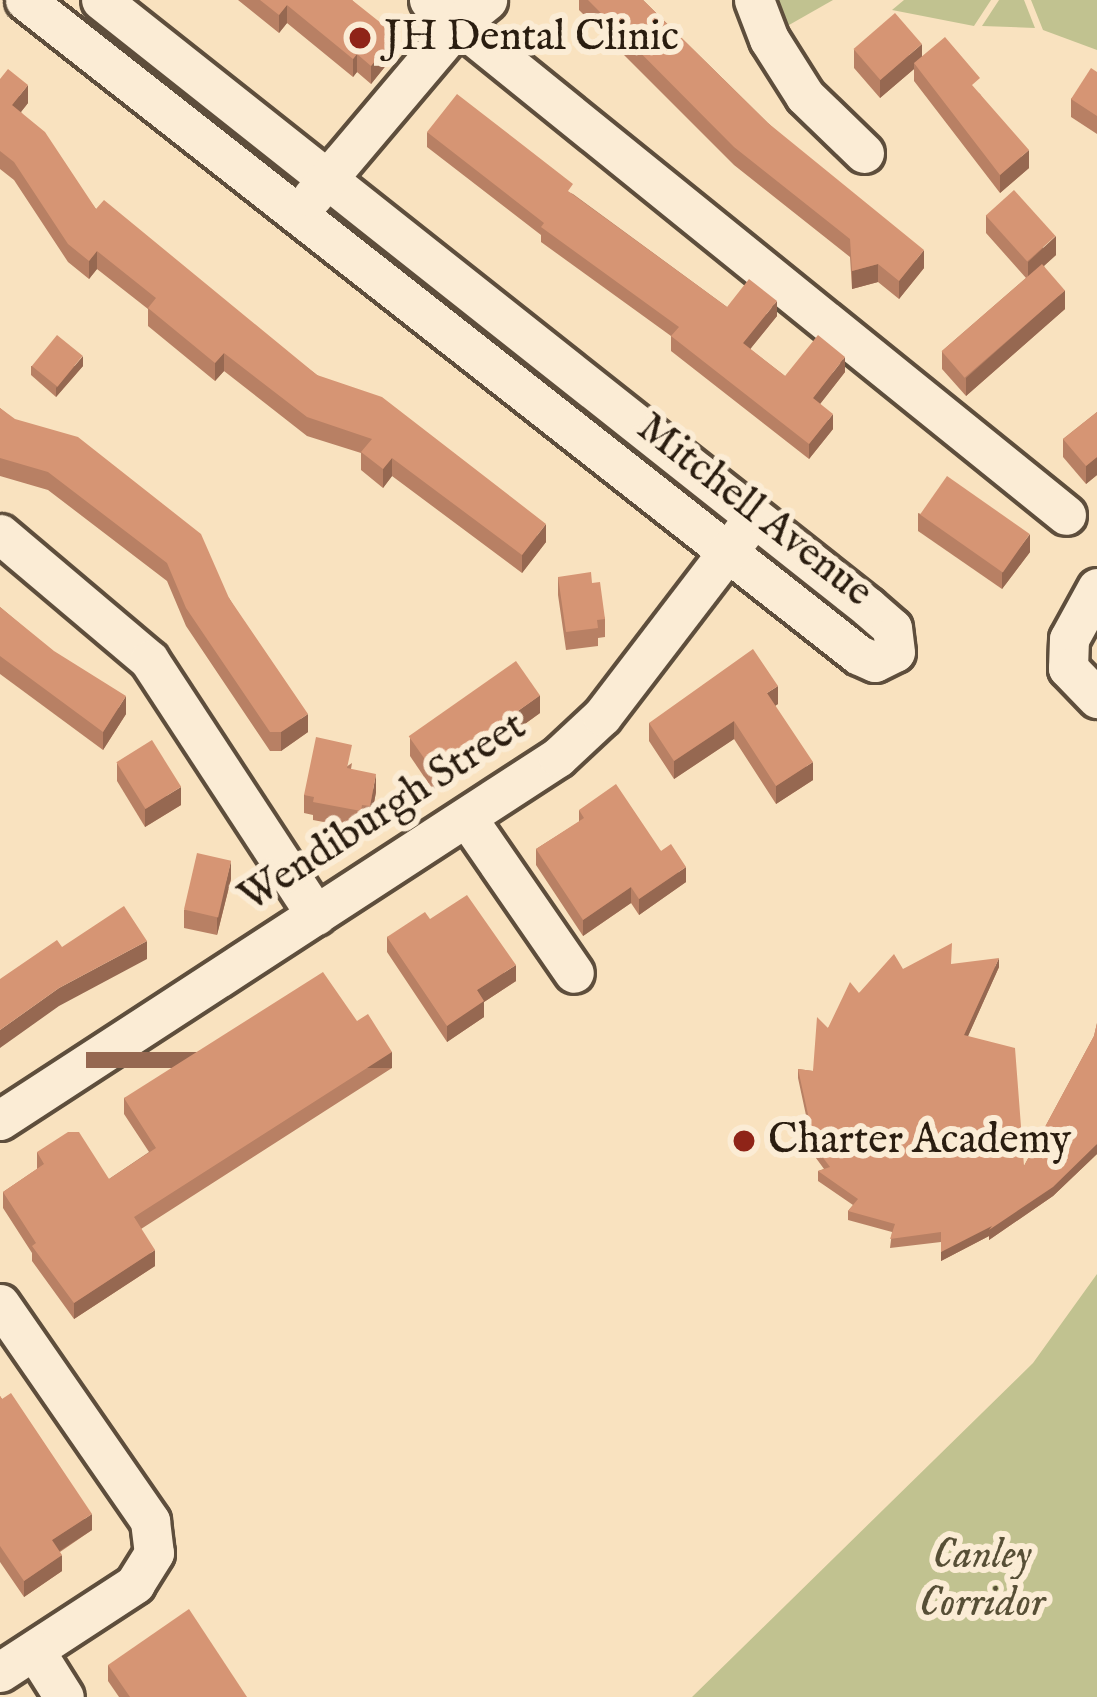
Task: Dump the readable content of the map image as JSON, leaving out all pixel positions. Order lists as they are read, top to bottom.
{
  "streets": {
    "street": ["Mitchell Avenue", "Wendiburgh Street"]
  },
  "crossings": [
    ["Mitchell Avenue", "Wendiburgh Street"]
  ],
  "parks": ["Canley Corridor"],
  "places": ["JH Dental Clinic", "Charter Academy"]
}
